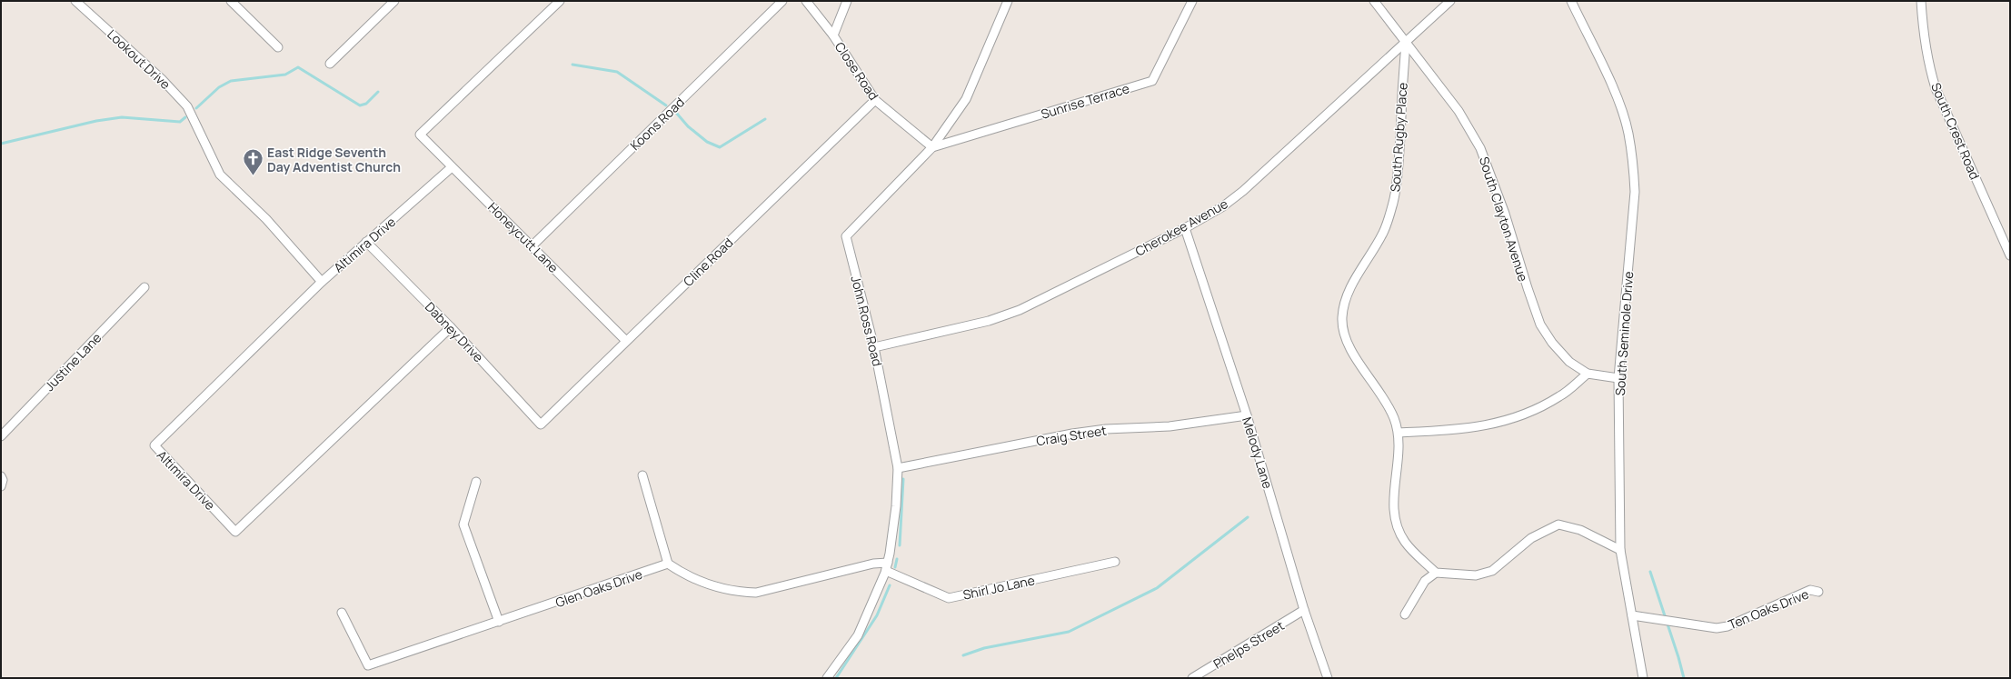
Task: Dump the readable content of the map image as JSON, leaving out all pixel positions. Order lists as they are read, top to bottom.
{
  "streets": {
    "street": [
      "Lookout Drive",
      "Close Road",
      "Sunrise Terrace",
      "Koons Road",
      "South Crest Road",
      "South Rugby Place",
      "South Clayton Avenue",
      "Cherokee Avenue",
      "Honeycutt Lane",
      "Altimira Drive",
      "Cline Road",
      "John Ross Road",
      "Dabney Drive",
      "South Seminole Drive",
      "Justine Lane",
      "Craig Street",
      "Melody Lane",
      "Shirl Jo Lane",
      "Glen Oaks Drive",
      "Ten Oaks Drive",
      "Phelps Street"
    ]
  },
  "crossings": [
    ["Lookout Drive", "Altimira Drive"],
    ["Close Road", "Sunrise Terrace"],
    ["Close Road", "Cline Road"],
    ["Close Road", "John Ross Road"],
    ["Sunrise Terrace", "John Ross Road"],
    ["Koons Road", "Honeycutt Lane"],
    ["South Rugby Place", "South Clayton Avenue"],
    ["South Rugby Place", "Cherokee Avenue"],
    ["South Clayton Avenue", "Cherokee Avenue"],
    ["South Clayton Avenue", "South Seminole Drive"],
    ["Cherokee Avenue", "John Ross Road"],
    ["Cherokee Avenue", "Melody Lane"],
    ["Honeycutt Lane", "Altimira Drive"],
    ["Honeycutt Lane", "Cline Road"],
    ["Altimira Drive", "Dabney Drive"],
    ["Cline Road", "Dabney Drive"],
    ["John Ross Road", "Craig Street"],
    ["John Ross Road", "Shirl Jo Lane"],
    ["South Seminole Drive", "Ten Oaks Drive"],
    ["Craig Street", "Melody Lane"],
    ["Melody Lane", "Phelps Street"]
  ],
  "places": {
    "church": ["East Ridge Seventh Day Adventist Church"]
  }
}
